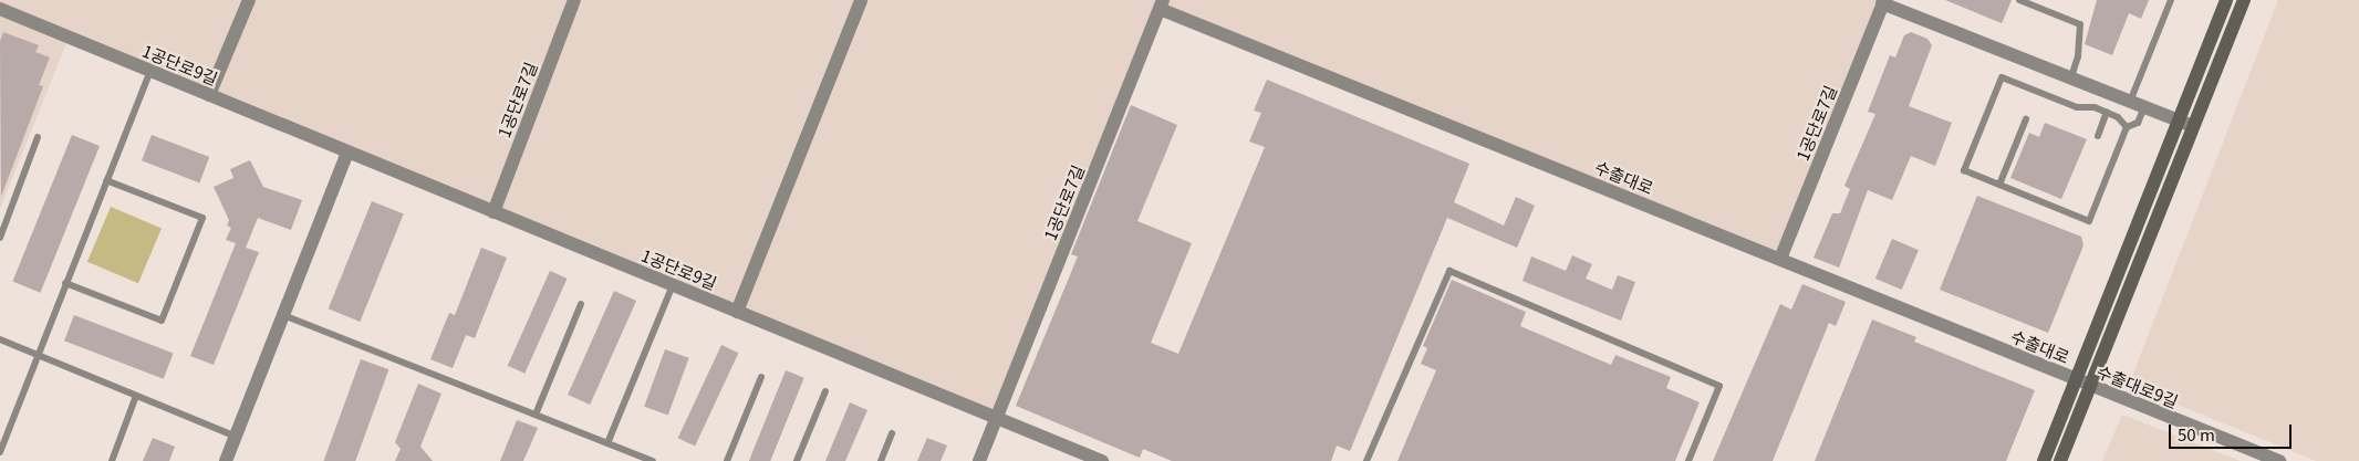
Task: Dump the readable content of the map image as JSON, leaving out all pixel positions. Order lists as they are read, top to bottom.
{
  "streets": {
    "main road": ["수출대로"],
    "street": ["1공단로9길", "1공단로7길", "수출대로9길"]
  },
  "crossings": [
    ["1공단로9길", "1공단로7길"],
    ["1공단로7길", "수출대로"],
    ["수출대로", "수출대로9길"]
  ],
  "scale_bar": "50 m"
}
